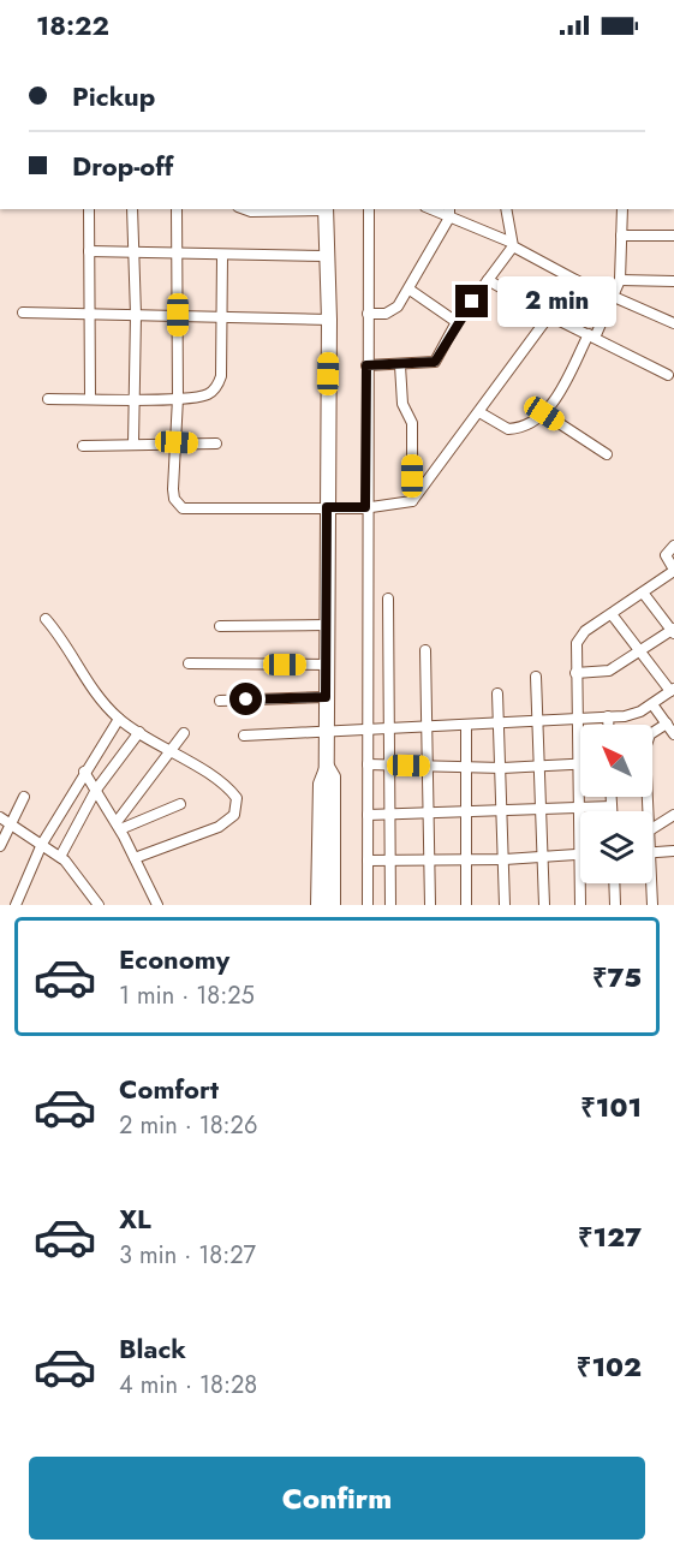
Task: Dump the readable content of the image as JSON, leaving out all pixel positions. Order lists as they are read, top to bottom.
{
  "north": "top left",
  "page": {
    "status": "18:22",
    "banner": ["Pickup", "Drop-off"],
    "bubble": "2 min",
    "list": [
      {
        "name": "Economy",
        "note": "1 min · 18:25",
        "value": "₹75"
      },
      {
        "name": "Comfort",
        "note": "2 min · 18:26",
        "value": "₹101"
      },
      {
        "name": "XL",
        "note": "3 min · 18:27",
        "value": "₹127"
      },
      {
        "name": "Black",
        "note": "4 min · 18:28",
        "value": "₹102"
      }
    ],
    "buttons": "Confirm"
  }
}
